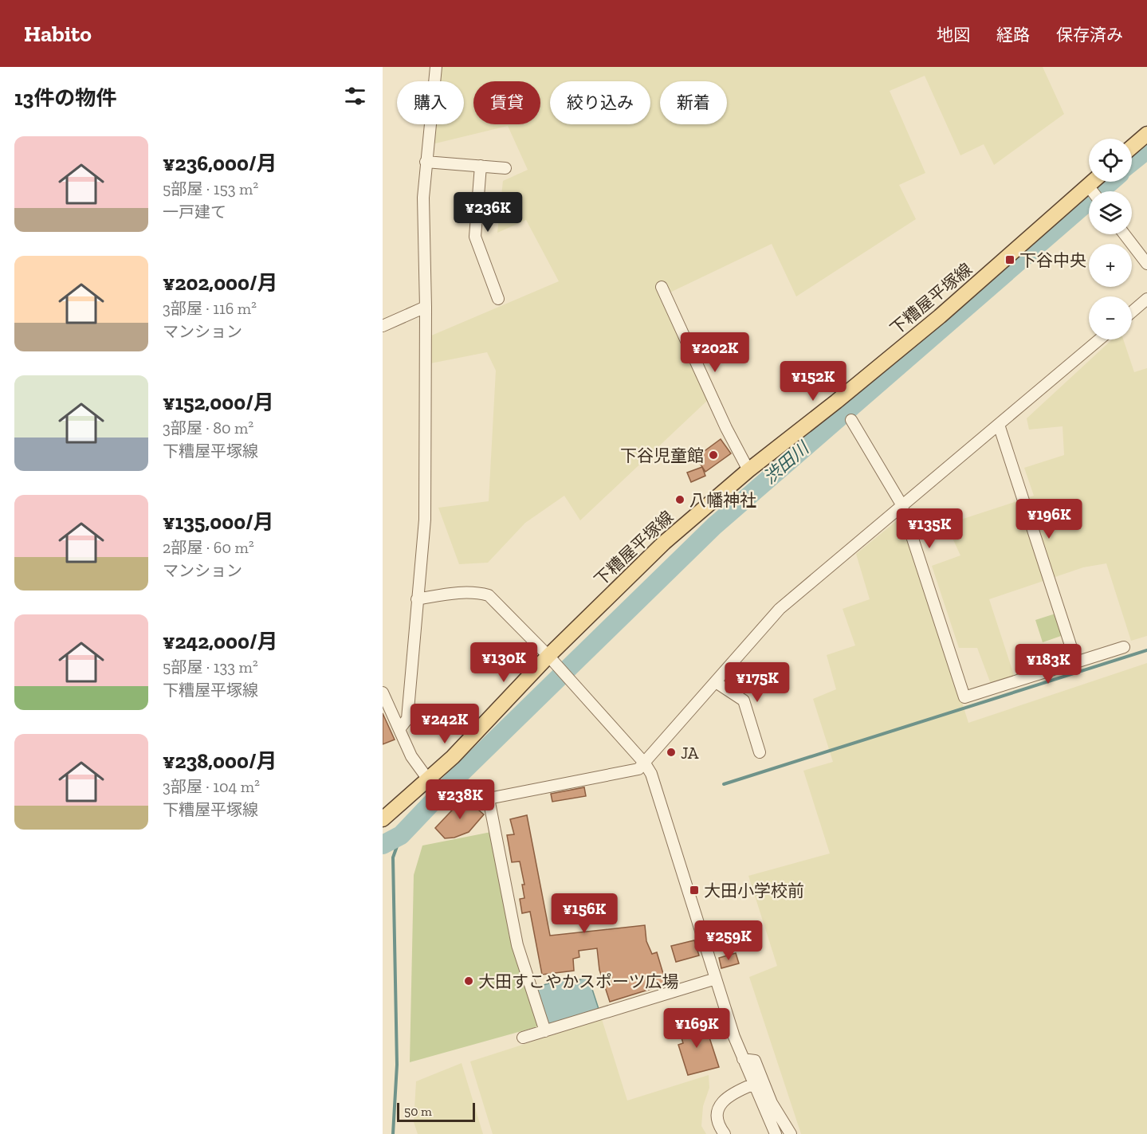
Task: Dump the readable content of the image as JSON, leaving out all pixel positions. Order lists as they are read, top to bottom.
{
  "streets": {
    "main road": ["下糟屋平塚線"]
  },
  "water": ["渋田川"],
  "places": {
    "transit": ["下谷中央", "大田小学校前"],
    "other": [
      "下谷児童館",
      "八幡神社",
      "JA",
      "大田すこやかスポーツ広場"
    ]
  },
  "scale_bar": "50 m",
  "page": {
    "header": "Habito",
    "nav": ["地図", "経路", "保存済み"],
    "heading": "13件の物件",
    "chip": [
      "購入",
      "賃貸",
      "絞り込み",
      "新着"
    ],
    "list": [
      {
        "name": "¥236,000/月",
        "note": "5部屋 · 153 m² · 一戸建て"
      },
      {
        "name": "¥202,000/月",
        "note": "3部屋 · 116 m² · マンション"
      },
      {
        "name": "¥152,000/月",
        "note": "3部屋 · 80 m² · 下糟屋平塚線"
      },
      {
        "name": "¥135,000/月",
        "note": "2部屋 · 60 m² · マンション"
      },
      {
        "name": "¥242,000/月",
        "note": "5部屋 · 133 m² · 下糟屋平塚線"
      },
      {
        "name": "¥238,000/月",
        "note": "3部屋 · 104 m² · 下糟屋平塚線"
      }
    ],
    "map_buttons": ["+", "−"],
    "price": [
      "¥236K",
      "¥202K",
      "¥152K",
      "¥196K",
      "¥135K",
      "¥130K",
      "¥183K",
      "¥175K",
      "¥242K",
      "¥238K",
      "¥156K",
      "¥259K",
      "¥169K"
    ],
    "scale": "50 m"
  }
}
